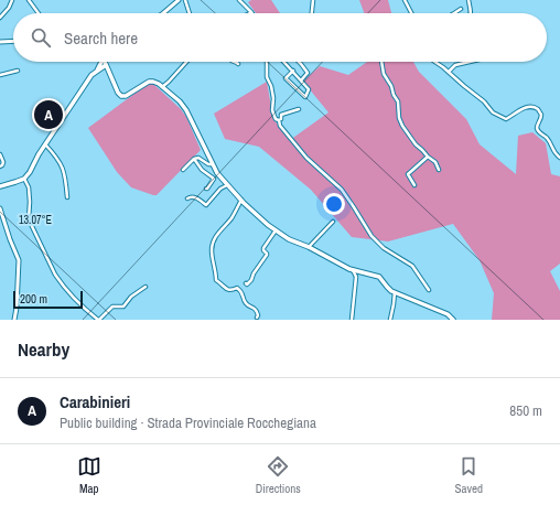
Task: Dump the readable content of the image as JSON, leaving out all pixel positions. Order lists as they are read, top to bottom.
{
  "scale_bar": "200 m",
  "page": {
    "search": "Search here",
    "pins": "A",
    "scale": "200 m",
    "heading": "Nearby",
    "list": [
      {
        "mark": "A",
        "name": "Carabinieri",
        "note": "Public building · Strada Provinciale Rocchegiana",
        "value": "850 m"
      }
    ],
    "nav": ["Map", "Directions", "Saved"]
  },
  "coordinates": ["13.07°E"]
}
